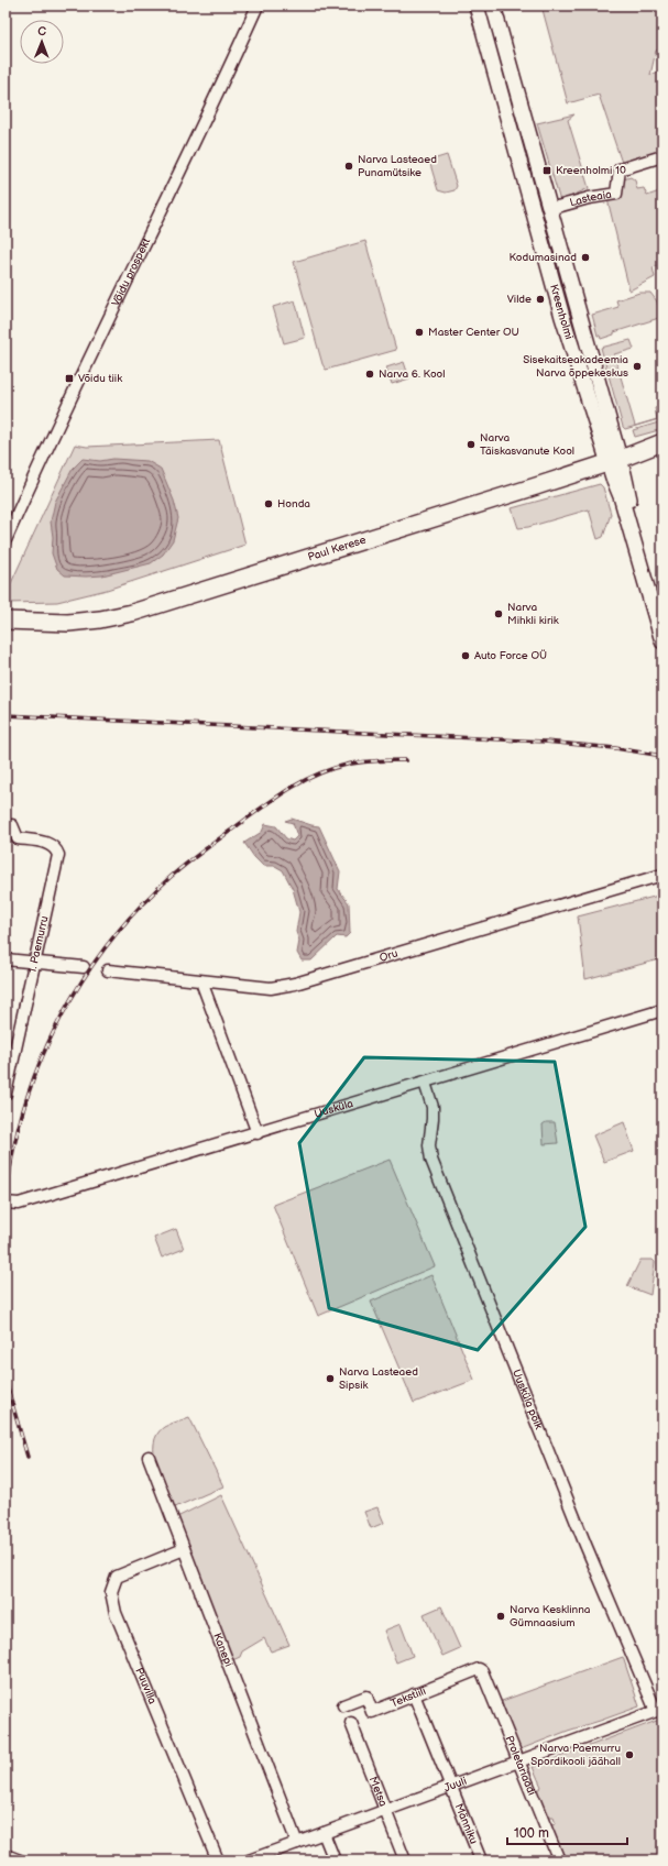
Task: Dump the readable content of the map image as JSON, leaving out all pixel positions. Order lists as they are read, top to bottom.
{
  "streets": {
    "highway": ["Paul Kerese"],
    "main road": ["Kreenholmi"],
    "street": [
      "Lasteaia",
      "Võidu prospekt",
      "1. Paemurru",
      "Oru",
      "Uusküla",
      "Uusküla põik",
      "Kanepi",
      "Puuvilla",
      "Tekstiili",
      "Proletariaadi",
      "Juuli",
      "Metsa",
      "Männiku"
    ]
  },
  "crossings": [
    ["Lasteaia", "Kreenholmi"],
    ["Kreenholmi", "Paul Kerese"],
    ["Uusküla", "Uusküla põik"],
    ["Uusküla põik", "Juuli"],
    ["Kanepi", "Puuvilla"],
    ["Kanepi", "Juuli"],
    ["Tekstiili", "Proletariaadi"],
    ["Tekstiili", "Männiku"],
    ["Proletariaadi", "Juuli"],
    ["Juuli", "Metsa"],
    ["Juuli", "Männiku"]
  ],
  "places": {
    "other": [
      "Narva Lasteaed Punamütsike",
      "Kodumasinad",
      "Vilde",
      "Master Center OU",
      "Sisekaitseakadeemia Narva õppekeskus",
      "Narva 6. Kool",
      "Narva Täiskasvanute Kool",
      "Honda",
      "Narva Mihkli kirik",
      "Auto Force OÜ",
      "Narva Lasteaed Sipsik",
      "Narva Kesklinna Gümnaasium",
      "Narva Paemurru Spordikooli jäähall"
    ],
    "transit": ["Kreenholmi 10", "Võidu tiik"]
  },
  "scale_bar": "100 m",
  "north": "top"
}
